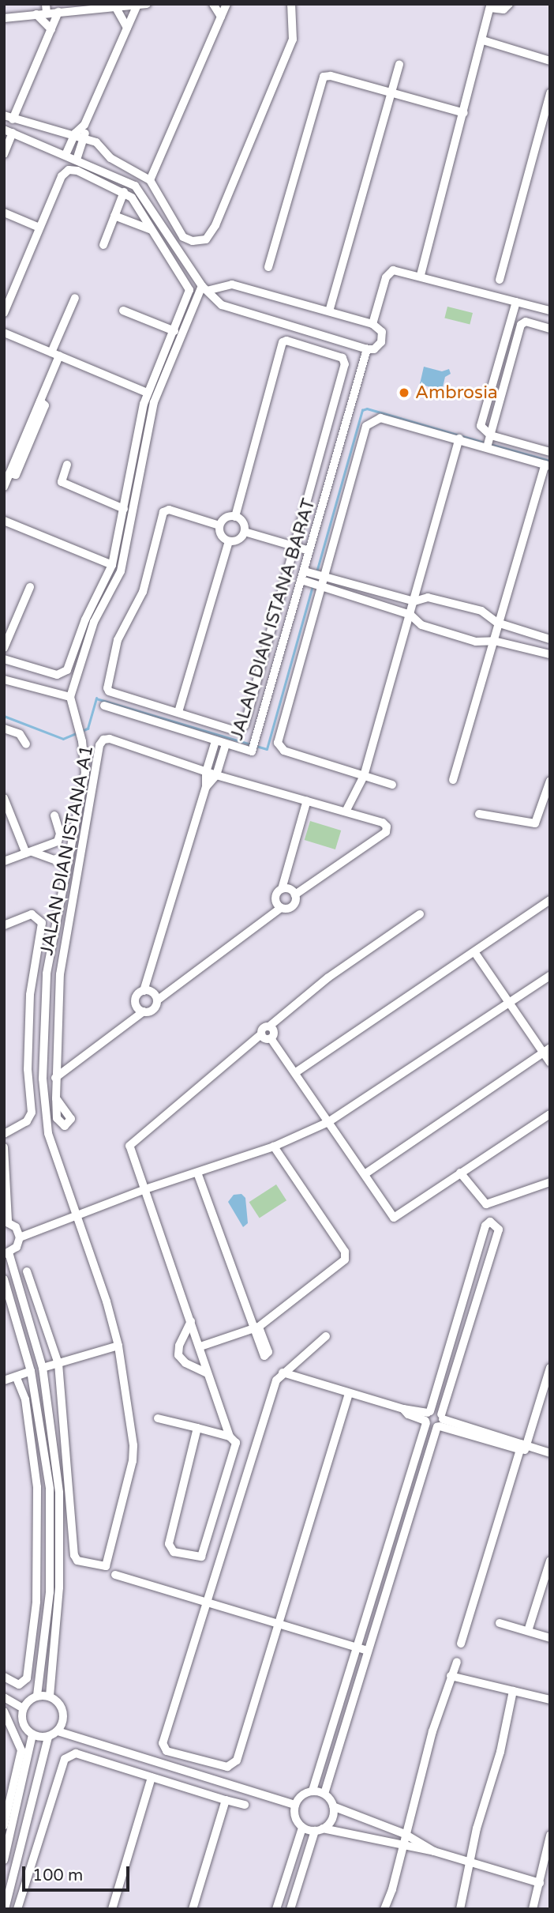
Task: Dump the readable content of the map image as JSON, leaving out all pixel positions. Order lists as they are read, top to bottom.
{
  "streets": {
    "street": ["JALAN DIAN ISTANA BARAT", "JALAN DIAN ISTANA A1"]
  },
  "places": ["Ambrosia"],
  "scale_bar": "100 m"
}
